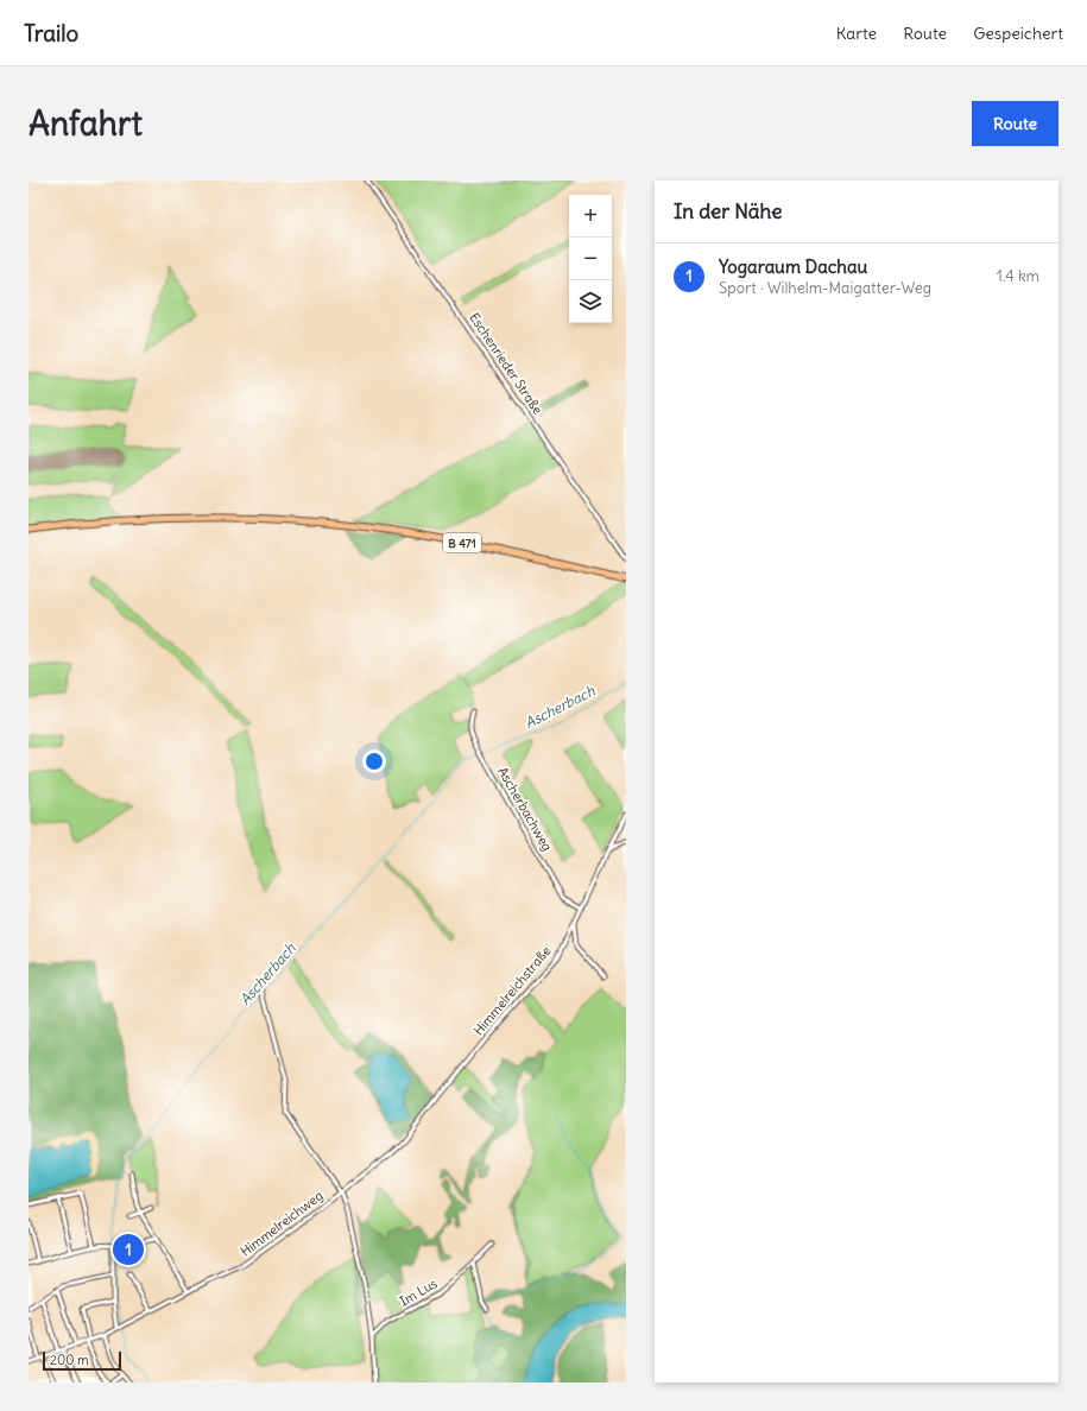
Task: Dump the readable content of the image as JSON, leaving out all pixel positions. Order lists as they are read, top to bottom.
{
  "streets": {
    "highway": ["B 471"],
    "street": [
      "Eschenrieder Straße",
      "Ascherbachweg",
      "Himmelreichstraße",
      "Himmelreichweg",
      "Im Lus"
    ]
  },
  "crossings": [
    ["Ascherbachweg", "Himmelreichstraße"],
    ["Himmelreichstraße", "Himmelreichweg"]
  ],
  "water": ["Ascherbach"],
  "scale_bar": "200 m",
  "page": {
    "header": "Trailo",
    "nav": ["Karte", "Route", "Gespeichert"],
    "buttons": "Route",
    "title": "Anfahrt",
    "heading": "In der Nähe",
    "map_buttons": ["+", "−"],
    "list": [
      {
        "mark": "1",
        "name": "Yogaraum Dachau",
        "note": "Sport · Wilhelm-Maigatter-Weg",
        "value": "1.4 km"
      }
    ],
    "pins": "1",
    "scale": "200 m"
  }
}
